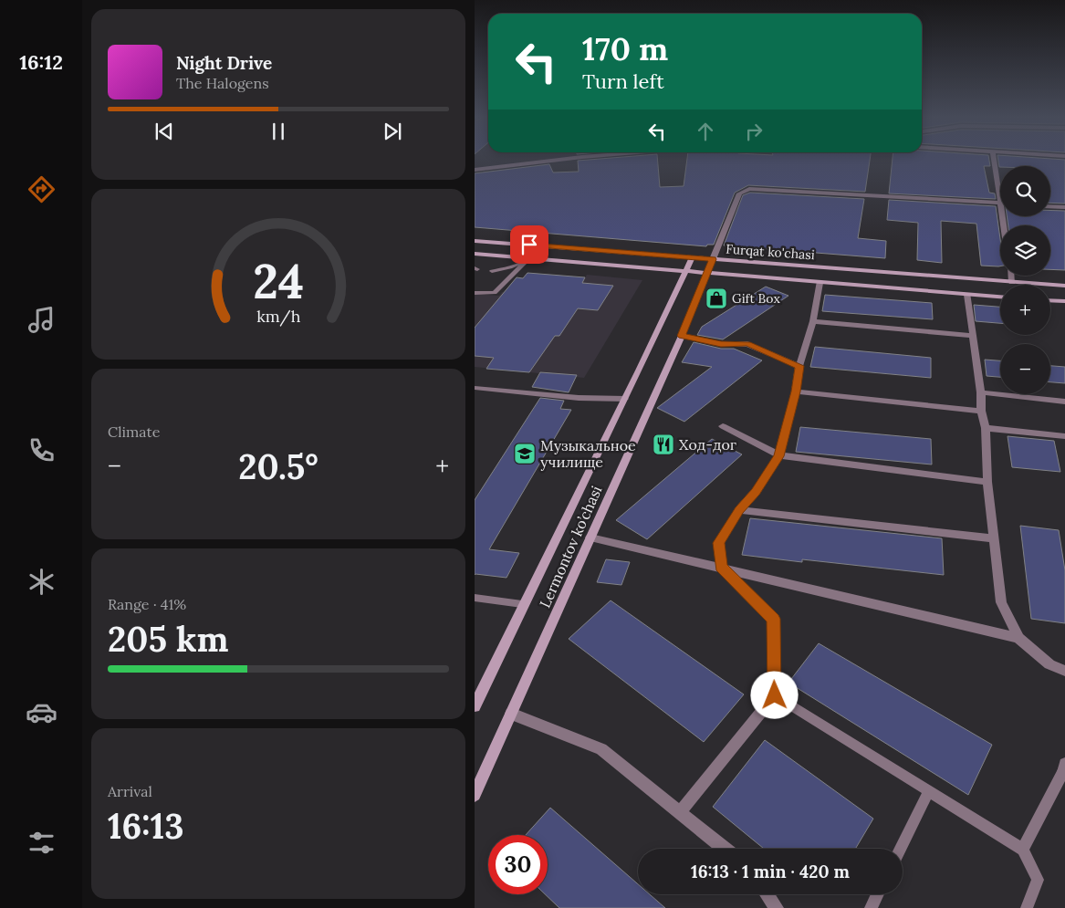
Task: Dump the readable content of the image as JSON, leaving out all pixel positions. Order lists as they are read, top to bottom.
{
  "streets": {
    "main road": ["Furqat ko'chasi", "Lermontov ko’chasi"]
  },
  "crossings": [
    ["Furqat ko'chasi", "Lermontov ko’chasi"]
  ],
  "places": {
    "shop": ["Gift Box"],
    "restaurant": ["Ход-дог"],
    "school or university": ["Музыкальное училище"]
  },
  "page": {
    "tabs": "16:12",
    "turn": ["170 m", "Turn left"],
    "song": ["Night Drive", "The Halogens"],
    "map_buttons": ["+", "−"],
    "tile": [
      "Climate",
      ["Range · 41%", "205 km"],
      ["Arrival", "16:13"]
    ],
    "heat": ["−", "20.5°", "+"],
    "limit": "30",
    "trip": "16:13 · 1 min · 420 m",
    "gauge": ["24", "km/h"]
  }
}
